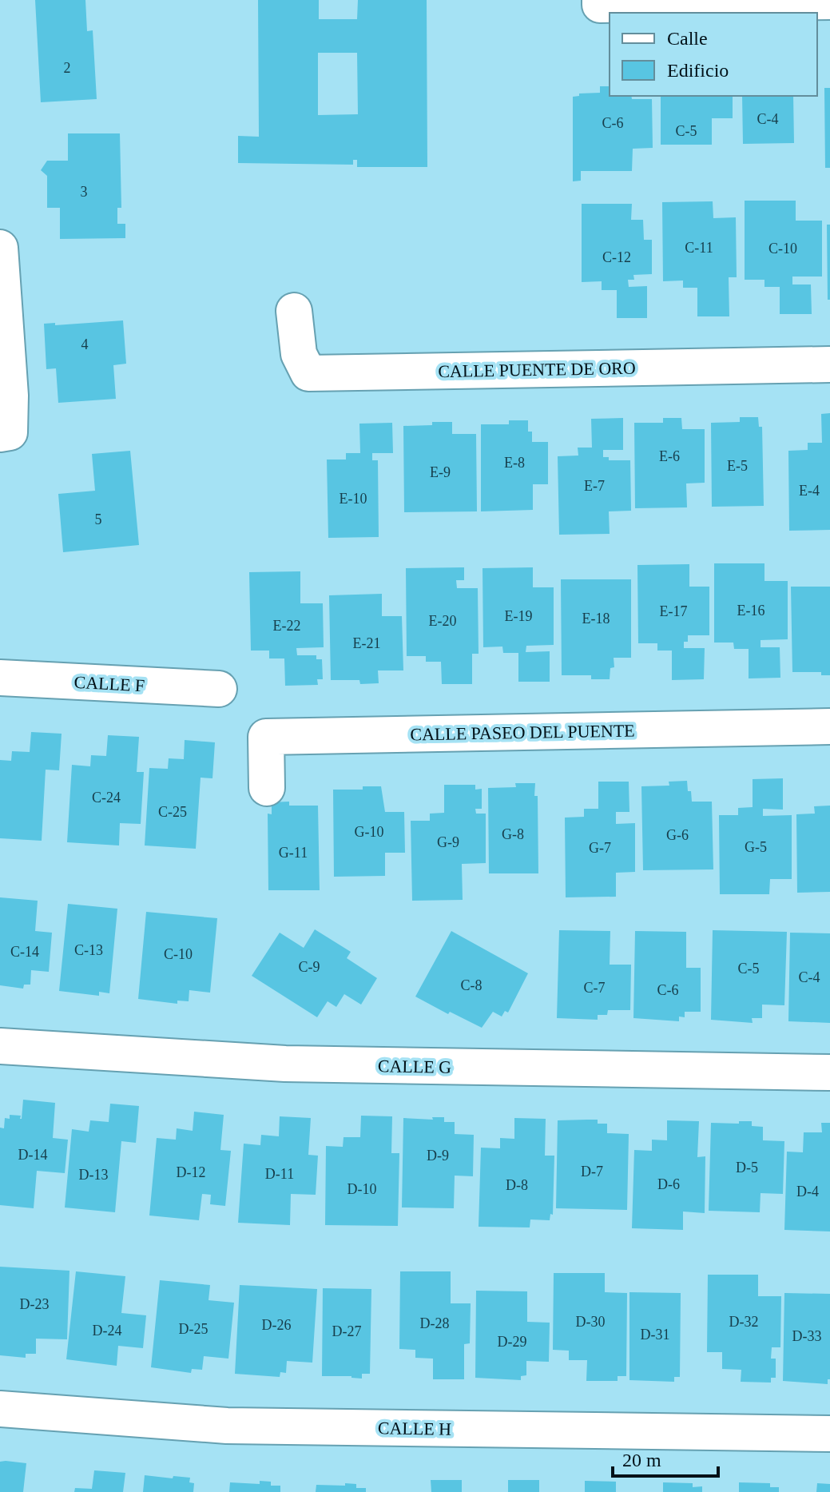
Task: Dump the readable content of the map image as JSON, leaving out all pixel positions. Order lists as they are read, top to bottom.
{
  "streets": {
    "street": [
      "CALLE PUENTE DE ORO",
      "CALLE F",
      "CALLE PASEO DEL PUENTE",
      "CALLE G",
      "CALLE H"
    ]
  },
  "house_numbers": [
    "2",
    "C-4",
    "C-6",
    "C-5",
    "3",
    "C-11",
    "C-10",
    "C-12",
    "4",
    "E-6",
    "E-8",
    "E-5",
    "E-9",
    "E-7",
    "E-4",
    "E-10",
    "5",
    "E-16",
    "E-17",
    "E-19",
    "E-18",
    "E-20",
    "E-22",
    "E-21",
    "C-24",
    "C-25",
    "G-10",
    "G-8",
    "G-6",
    "G-9",
    "G-5",
    "G-7",
    "G-11",
    "C-13",
    "C-14",
    "C-10",
    "C-9",
    "C-5",
    "C-4",
    "C-8",
    "C-7",
    "C-6",
    "D-14",
    "D-9",
    "D-5",
    "D-7",
    "D-12",
    "D-11",
    "D-13",
    "D-6",
    "D-8",
    "D-10",
    "D-4",
    "D-23",
    "D-30",
    "D-32",
    "D-28",
    "D-26",
    "D-25",
    "D-24",
    "D-27",
    "D-31",
    "D-33",
    "D-29"
  ],
  "legend": ["Calle", "Edificio"],
  "scale_bar": "20 m"
}
